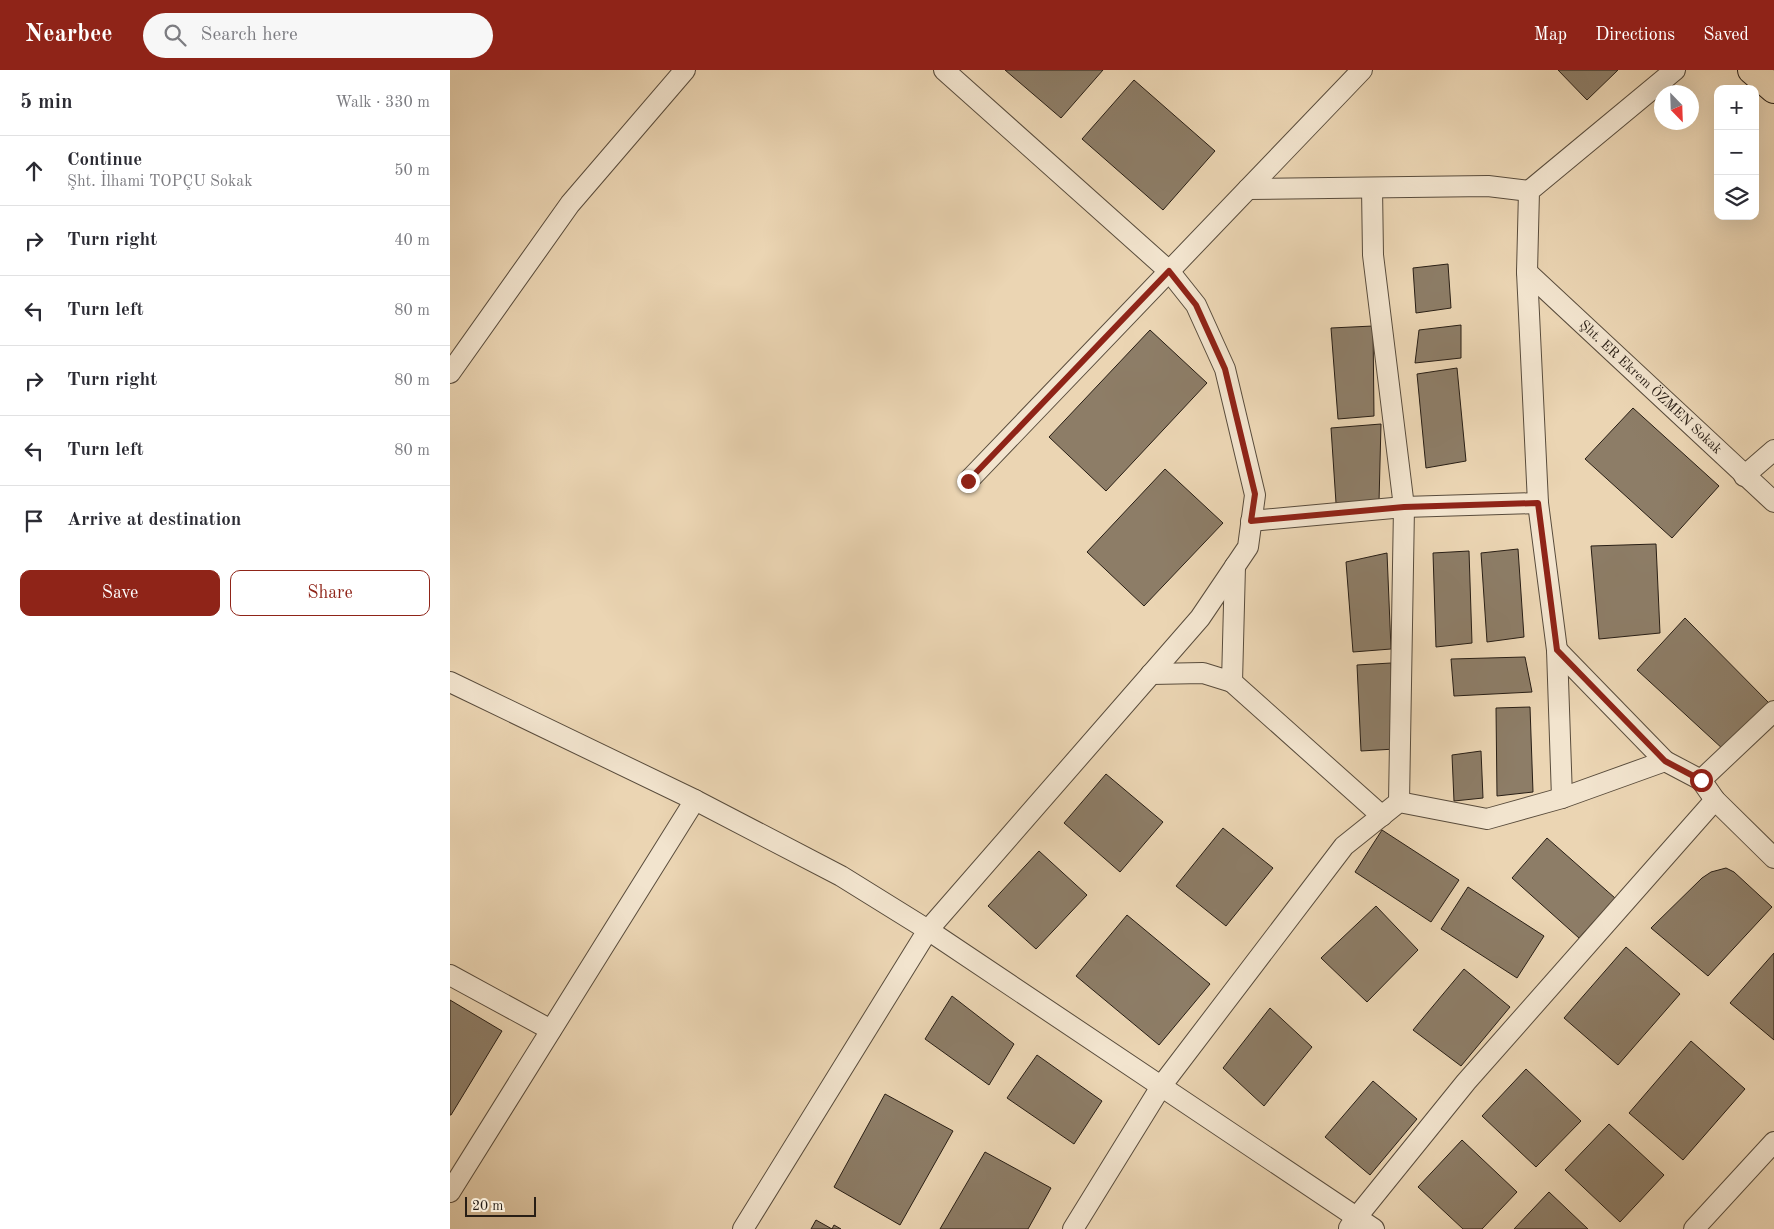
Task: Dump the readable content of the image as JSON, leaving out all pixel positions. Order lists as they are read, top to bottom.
{
  "streets": {
    "street": ["Şht. ER Ekrem ÖZMEN Sokak"]
  },
  "scale_bar": "20 m",
  "north": "bottom right",
  "page": {
    "header": "Nearbee",
    "search": "Search here",
    "nav": ["Map", "Directions", "Saved"],
    "heading": ["5 min", "Walk · 330 m"],
    "map_buttons": ["+", "−"],
    "list": [
      ["Continue", "Şht. İlhami TOPÇU Sokak", "50 m"],
      ["Turn right", "40 m"],
      ["Turn left", "80 m"],
      ["Turn right", "80 m"],
      ["Turn left", "80 m"],
      "Arrive at destination"
    ],
    "buttons": ["Save", "Share"],
    "scale": "20 m"
  }
}
